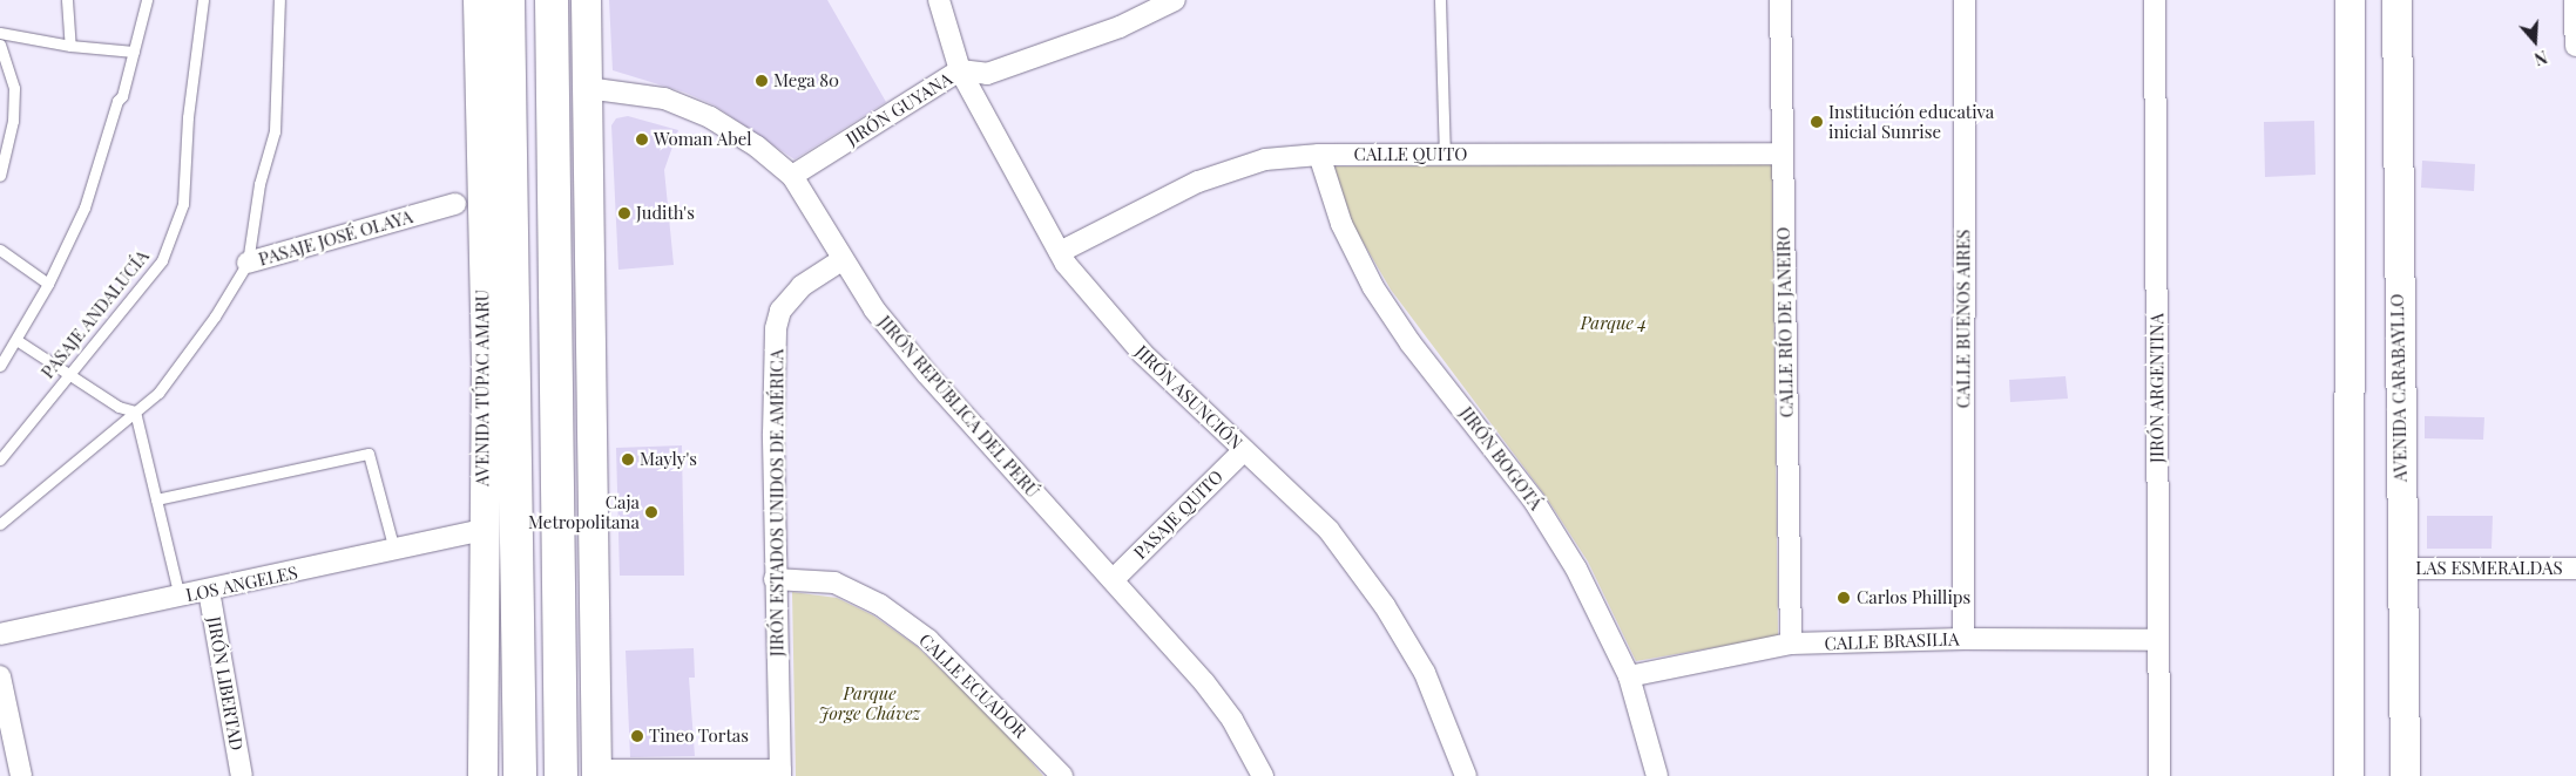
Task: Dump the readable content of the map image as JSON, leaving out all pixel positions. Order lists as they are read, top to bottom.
{
  "streets": {
    "highway": ["AVENIDA TÚPAC AMARU"],
    "main road": ["AVENIDA CARABAYLLO"],
    "street": [
      "JIRÓN GUYANA",
      "CALLE QUITO",
      "PASAJE JOSÉ OLAYA",
      "CALLE BUENOS AIRES",
      "CALLE RÍO DE JANEIRO",
      "JIRÓN ARGENTINA",
      "JIRÓN ASUNCIÓN",
      "JIRÓN REPÚBLICA DEL PERÚ",
      "JIRÓN BOGOTÁ",
      "JIRÓN ESTADOS UNIDOS DE AMÉRICA",
      "PASAJE QUITO",
      "LAS ESMERALDAS",
      "LOS ANGELES",
      "CALLE BRASILIA",
      "JIRÓN LIBERTAD",
      "CALLE ECUADOR"
    ],
    "lane": ["PASAJE ANDALUCÍA"]
  },
  "crossings": [
    ["JIRÓN GUYANA", "JIRÓN ASUNCIÓN"],
    ["JIRÓN GUYANA", "JIRÓN REPÚBLICA DEL PERÚ"],
    ["CALLE QUITO", "CALLE RÍO DE JANEIRO"],
    ["CALLE QUITO", "JIRÓN ASUNCIÓN"],
    ["CALLE QUITO", "JIRÓN BOGOTÁ"],
    ["CALLE BUENOS AIRES", "CALLE BRASILIA"],
    ["CALLE RÍO DE JANEIRO", "CALLE BRASILIA"],
    ["AVENIDA TÚPAC AMARU", "LOS ANGELES"],
    ["JIRÓN ARGENTINA", "CALLE BRASILIA"],
    ["AVENIDA CARABAYLLO", "LAS ESMERALDAS"],
    ["JIRÓN ASUNCIÓN", "PASAJE QUITO"],
    ["JIRÓN REPÚBLICA DEL PERÚ", "JIRÓN ESTADOS UNIDOS DE AMÉRICA"],
    ["JIRÓN REPÚBLICA DEL PERÚ", "PASAJE QUITO"],
    ["JIRÓN BOGOTÁ", "CALLE BRASILIA"],
    ["JIRÓN ESTADOS UNIDOS DE AMÉRICA", "CALLE ECUADOR"],
    ["LOS ANGELES", "JIRÓN LIBERTAD"]
  ],
  "parks": ["Parque 4", "Parque Jorge Chávez"],
  "places": [
    "Mega 80",
    "Institución educativa inicial Sunrise",
    "Woman Abel",
    "Judith's",
    "Mayly's",
    "Caja Metropolitana",
    "Carlos Phillips",
    "Tineo Tortas"
  ],
  "north": "bottom"
}
